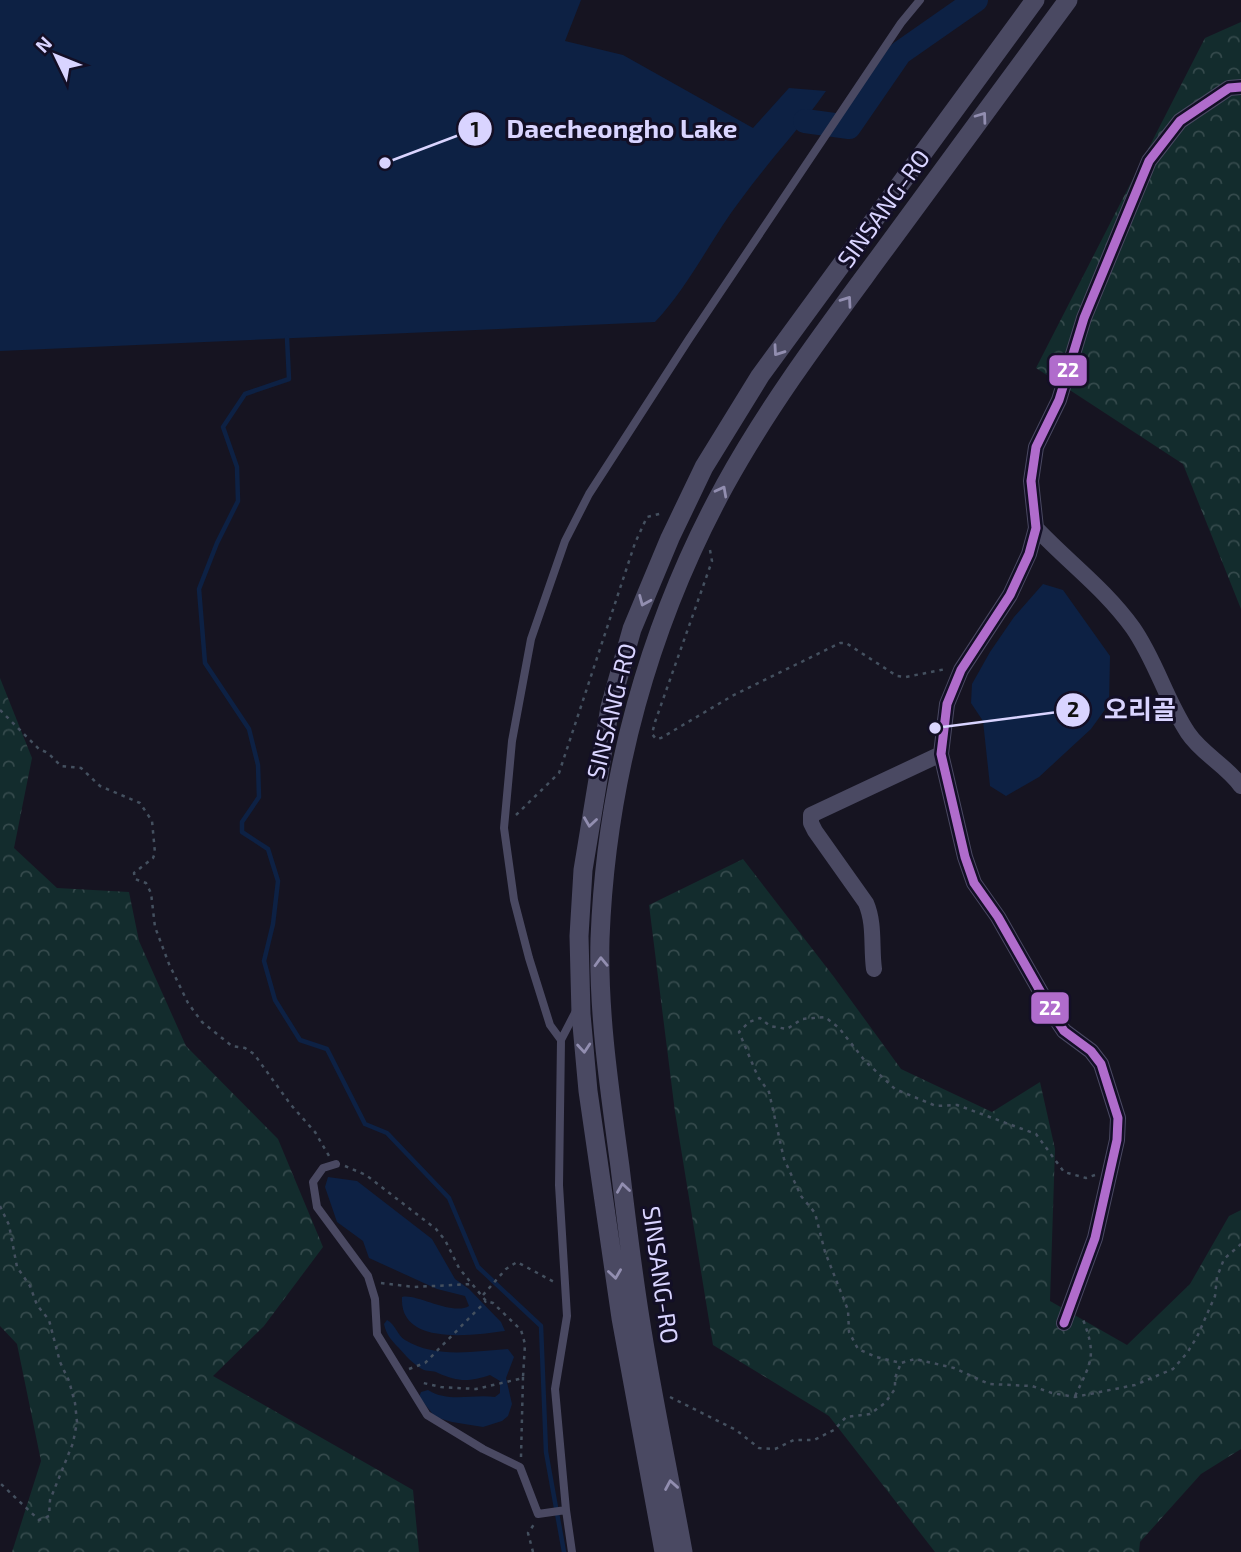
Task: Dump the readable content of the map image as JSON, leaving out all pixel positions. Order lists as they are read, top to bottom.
{
  "streets": {
    "street": ["SINSANG-RO"]
  },
  "places": ["Daecheongho Lake", "오리골"],
  "lines": ["transit line 22"],
  "north": "top left"
}
